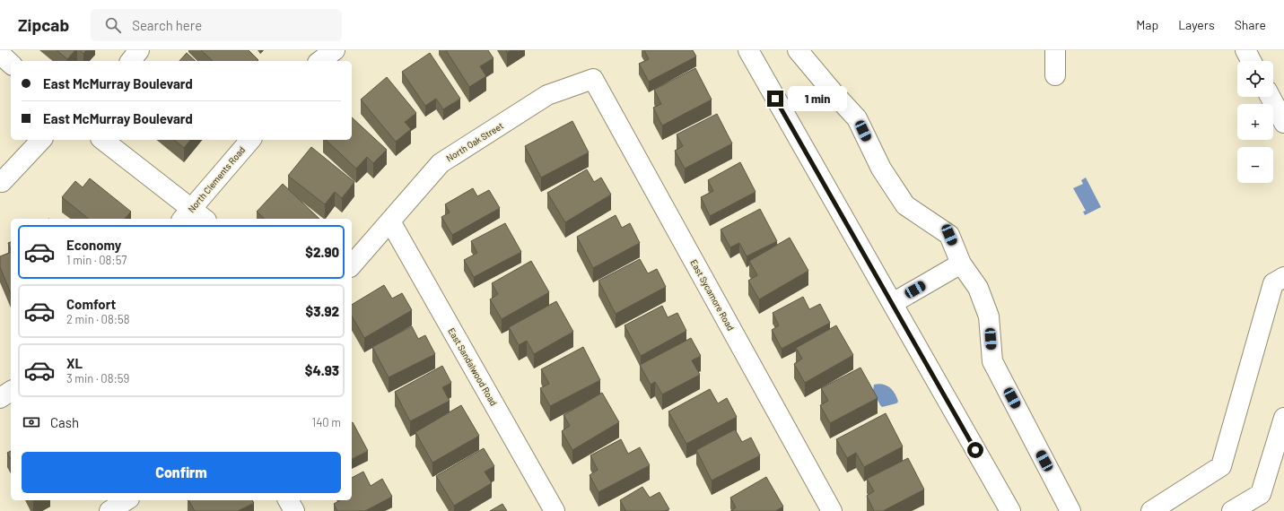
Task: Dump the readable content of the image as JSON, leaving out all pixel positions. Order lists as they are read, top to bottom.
{
  "streets": {
    "street": [
      "North Oak Street",
      "North Clements Road",
      "East Sycamore Road",
      "East Sandalwood Road"
    ]
  },
  "crossings": [
    ["North Oak Street", "East Sycamore Road"],
    ["North Oak Street", "East Sandalwood Road"]
  ],
  "page": {
    "header": "Zipcab",
    "search": "Search here",
    "nav": ["Map", "Layers", "Share"],
    "map_buttons": ["+", "−"],
    "banner": ["East McMurray Boulevard", "East McMurray Boulevard"],
    "bubble": "1 min",
    "list": [
      {
        "name": "Economy",
        "note": "1 min · 08:57",
        "value": "$2.90"
      },
      {
        "name": "Comfort",
        "note": "2 min · 08:58",
        "value": "$3.92"
      },
      {
        "name": "XL",
        "note": "3 min · 08:59",
        "value": "$4.93"
      }
    ],
    "pay": ["Cash", "140 m"],
    "buttons": "Confirm"
  }
}
